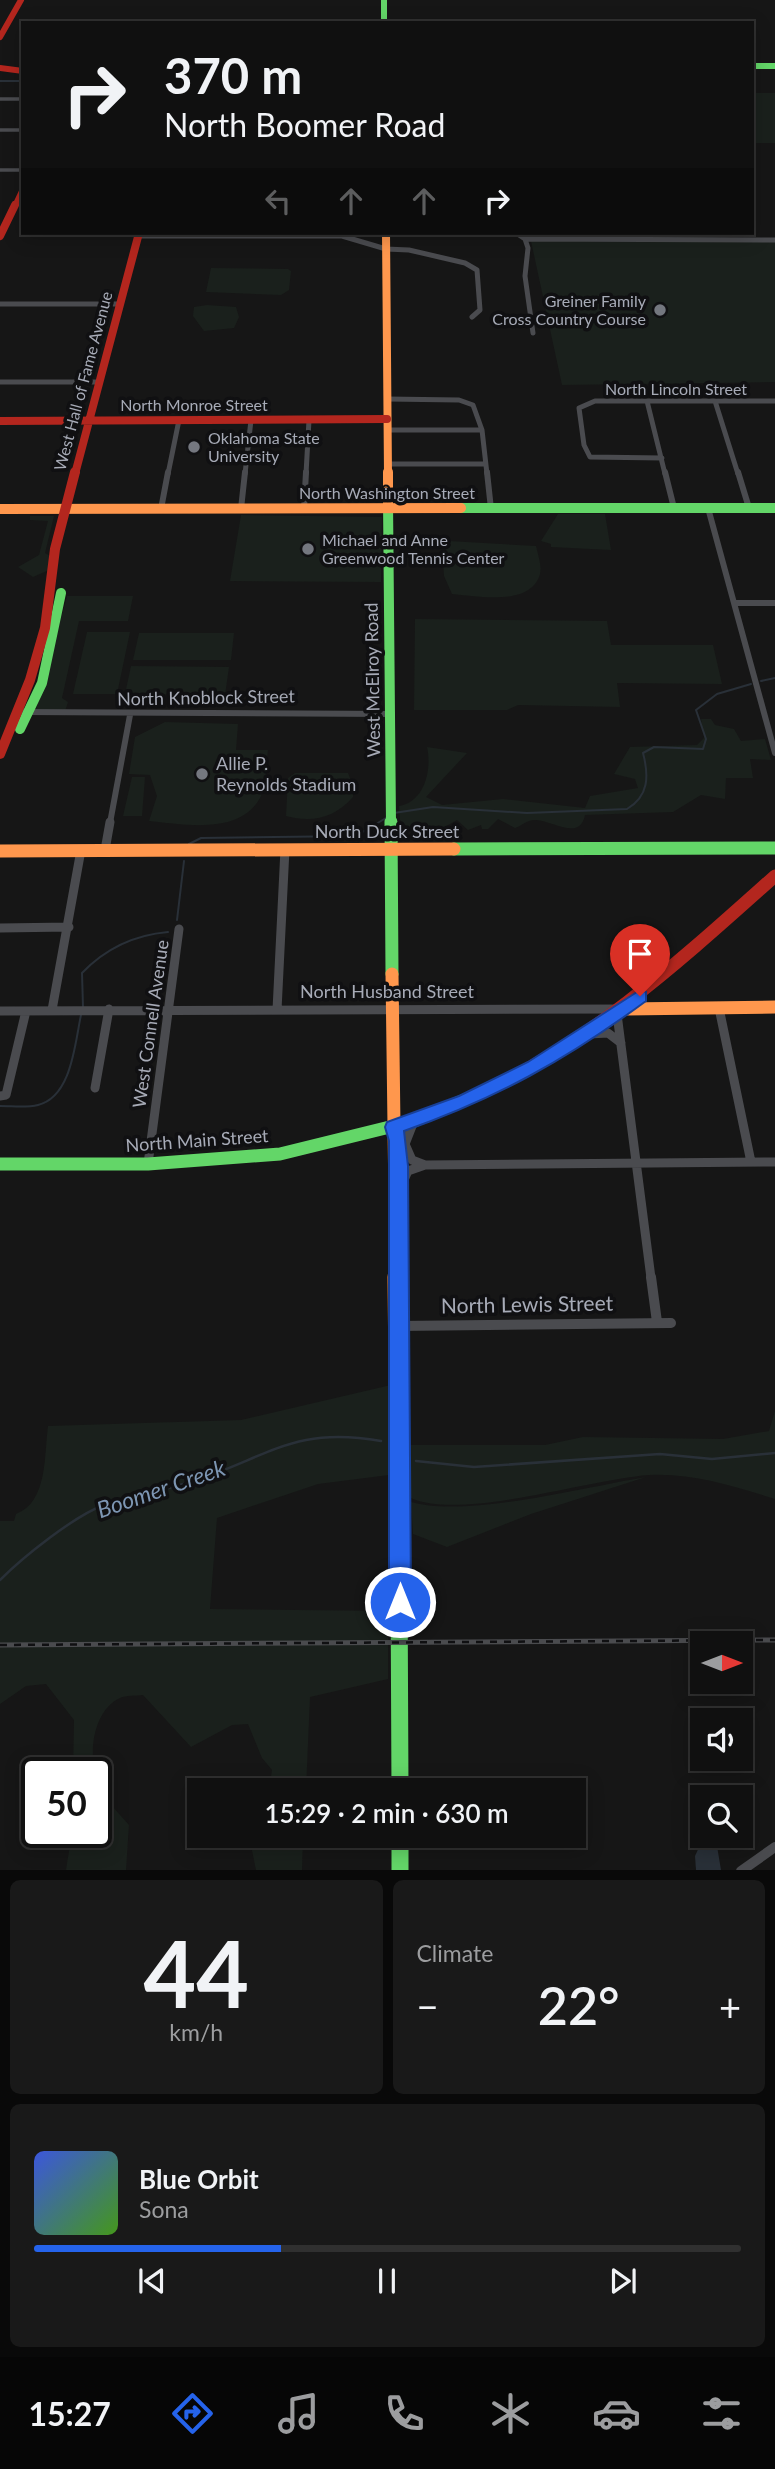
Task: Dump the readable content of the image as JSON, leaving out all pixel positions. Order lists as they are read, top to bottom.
{
  "streets": {
    "main road": [
      "West Hall of Fame Avenue",
      "North Monroe Street",
      "North Washington Street",
      "West McElroy Road",
      "North Duck Street",
      "North Husband Street",
      "North Main Street"
    ],
    "street": [
      "North Lincoln Street",
      "North Knoblock Street",
      "West Connell Avenue",
      "North Lewis Street"
    ]
  },
  "crossings": [
    ["West Hall of Fame Avenue", "North Monroe Street"],
    ["West Hall of Fame Avenue", "North Washington Street"],
    ["West Hall of Fame Avenue", "North Knoblock Street"],
    ["North Monroe Street", "West McElroy Road"],
    ["North Washington Street", "West McElroy Road"],
    ["West McElroy Road", "North Knoblock Street"],
    ["West McElroy Road", "North Duck Street"],
    ["West McElroy Road", "North Husband Street"],
    ["West McElroy Road", "North Main Street"],
    ["North Husband Street", "West Connell Avenue"],
    ["North Husband Street", "North Main Street"],
    ["West Connell Avenue", "North Main Street"]
  ],
  "water": ["Boomer Creek"],
  "places": [
    "Greiner Family Cross Country Course",
    "Oklahoma State University",
    "Michael and Anne Greenwood Tennis Center",
    "Allie P. Reynolds Stadium"
  ],
  "north": "right",
  "page": {
    "turn": ["370 m", "North Boomer Road"],
    "limit": "50",
    "trip": "15:29 · 2 min · 630 m",
    "tile": [
      ["44", "km/h"],
      "Climate"
    ],
    "heat": ["−", "22°", "+"],
    "song": ["Blue Orbit", "Sona"],
    "tabs": "15:27"
  }
}
